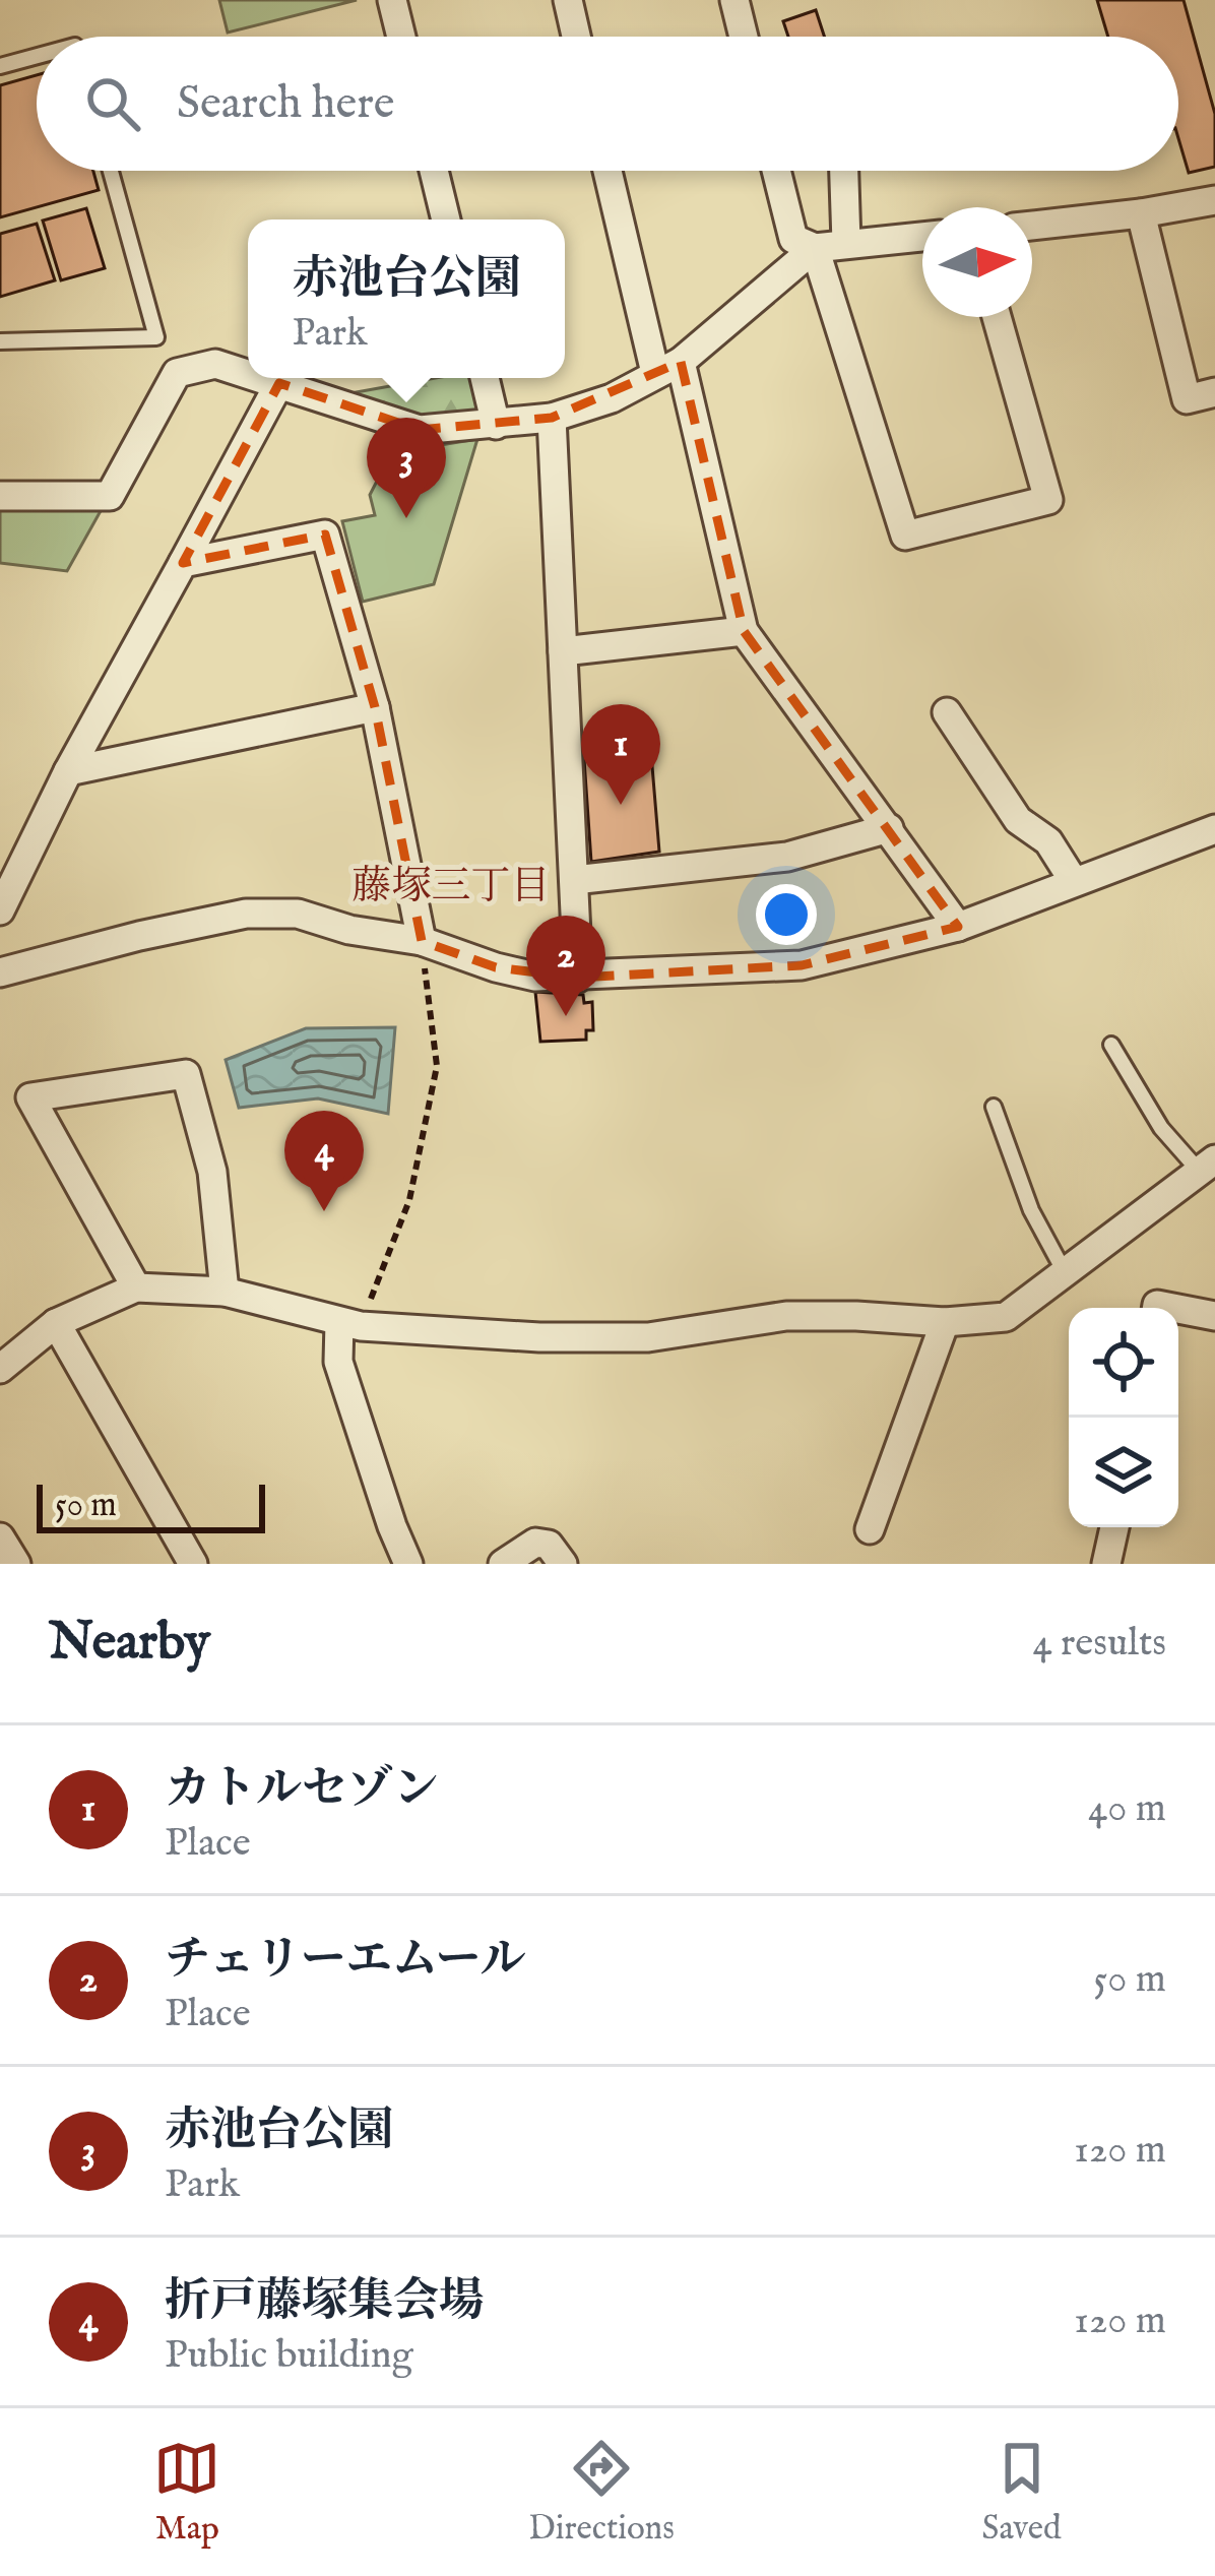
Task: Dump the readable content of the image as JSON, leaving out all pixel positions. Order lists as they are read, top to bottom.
{
  "districts": ["藤塚三丁目"],
  "scale_bar": "50 m",
  "north": "right",
  "page": {
    "search": "Search here",
    "popup": ["赤池台公園", "Park"],
    "pins": [
      "3",
      "1",
      "2",
      "4"
    ],
    "scale": "50 m",
    "heading": ["Nearby", "4 results"],
    "list": [
      {
        "mark": "1",
        "name": "カトルセゾン",
        "note": "Place",
        "value": "40 m"
      },
      {
        "mark": "2",
        "name": "チェリーエムール",
        "note": "Place",
        "value": "50 m"
      },
      {
        "mark": "3",
        "name": "赤池台公園",
        "note": "Park",
        "value": "120 m"
      },
      {
        "mark": "4",
        "name": "折戸藤塚集会場",
        "note": "Public building",
        "value": "120 m"
      }
    ],
    "nav": ["Map", "Directions", "Saved"]
  }
}
